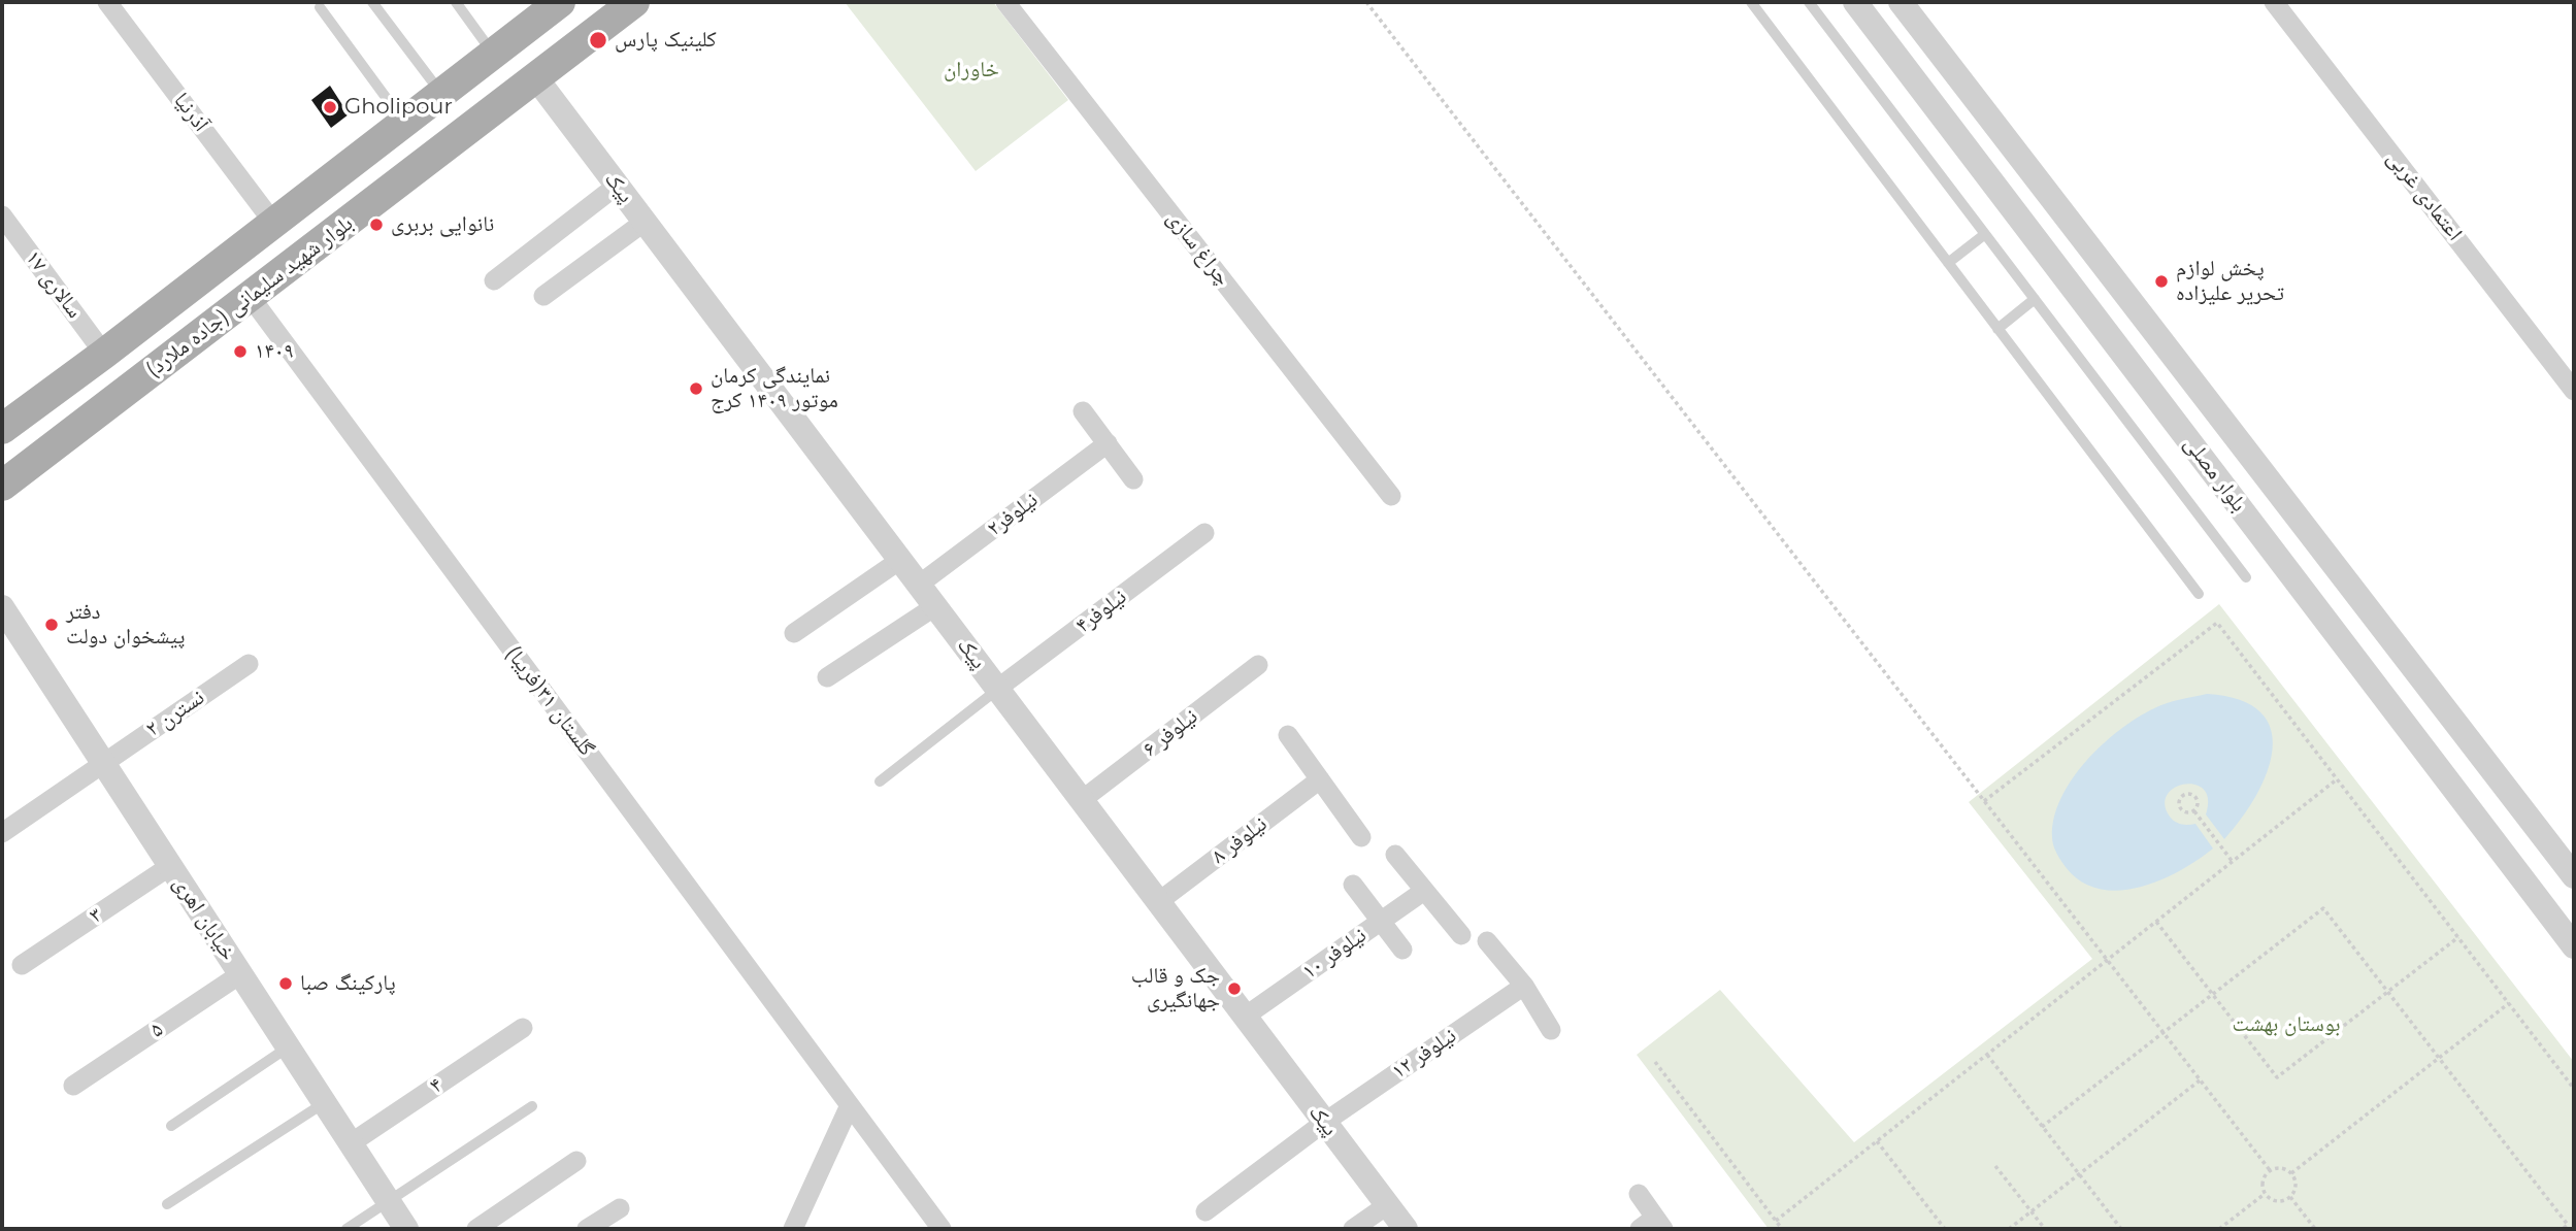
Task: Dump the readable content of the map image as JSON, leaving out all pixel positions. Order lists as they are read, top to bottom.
{
  "streets": {
    "main road": ["بلوار شهید سلیمانی (جاده ملارد)"],
    "street": [
      "آذرنیا",
      "پیک",
      "اعتمادی غربی",
      "چراغ سازی",
      "سالاری ۱۷",
      "بلوار مصلی",
      "نیلوفر۲",
      "نیلوفر۴",
      "گلستان ۳۱(فریبا)",
      "نسترن ۲",
      "نیلوفر ۶",
      "نیلوفر ۸",
      "۳",
      "خیابان اهری",
      "نیلوفر ۱۰",
      "۵",
      "نیلوفر ۱۲",
      "۴"
    ]
  },
  "crossings": [
    ["آذرنیا", "بلوار شهید سلیمانی (جاده ملارد)"],
    ["پیک", "بلوار شهید سلیمانی (جاده ملارد)"],
    ["پیک", "نیلوفر۲"],
    ["پیک", "نیلوفر۴"],
    ["پیک", "نیلوفر ۶"],
    ["پیک", "نیلوفر ۸"],
    ["پیک", "نیلوفر ۱۰"],
    ["پیک", "نیلوفر ۱۲"],
    ["سالاری ۱۷", "بلوار شهید سلیمانی (جاده ملارد)"],
    ["بلوار شهید سلیمانی (جاده ملارد)", "گلستان ۳۱(فریبا)"],
    ["نسترن ۲", "خیابان اهری"],
    ["۳", "خیابان اهری"],
    ["خیابان اهری", "۵"],
    ["خیابان اهری", "۴"]
  ],
  "parks": ["خاوران", "بوستان بهشت"],
  "places": [
    "کلینیک پارس",
    "Gholipour",
    "نانوایی بربری",
    "پخش لوازم تحریر علیزاده",
    "۱۴۰۹",
    "نمایندگی کرمان موتور ۱۴۰۹ کرج",
    "دفتر پیشخوان دولت",
    "پارکینگ صبا",
    "جک و قالب جهانگیری"
  ]
}
